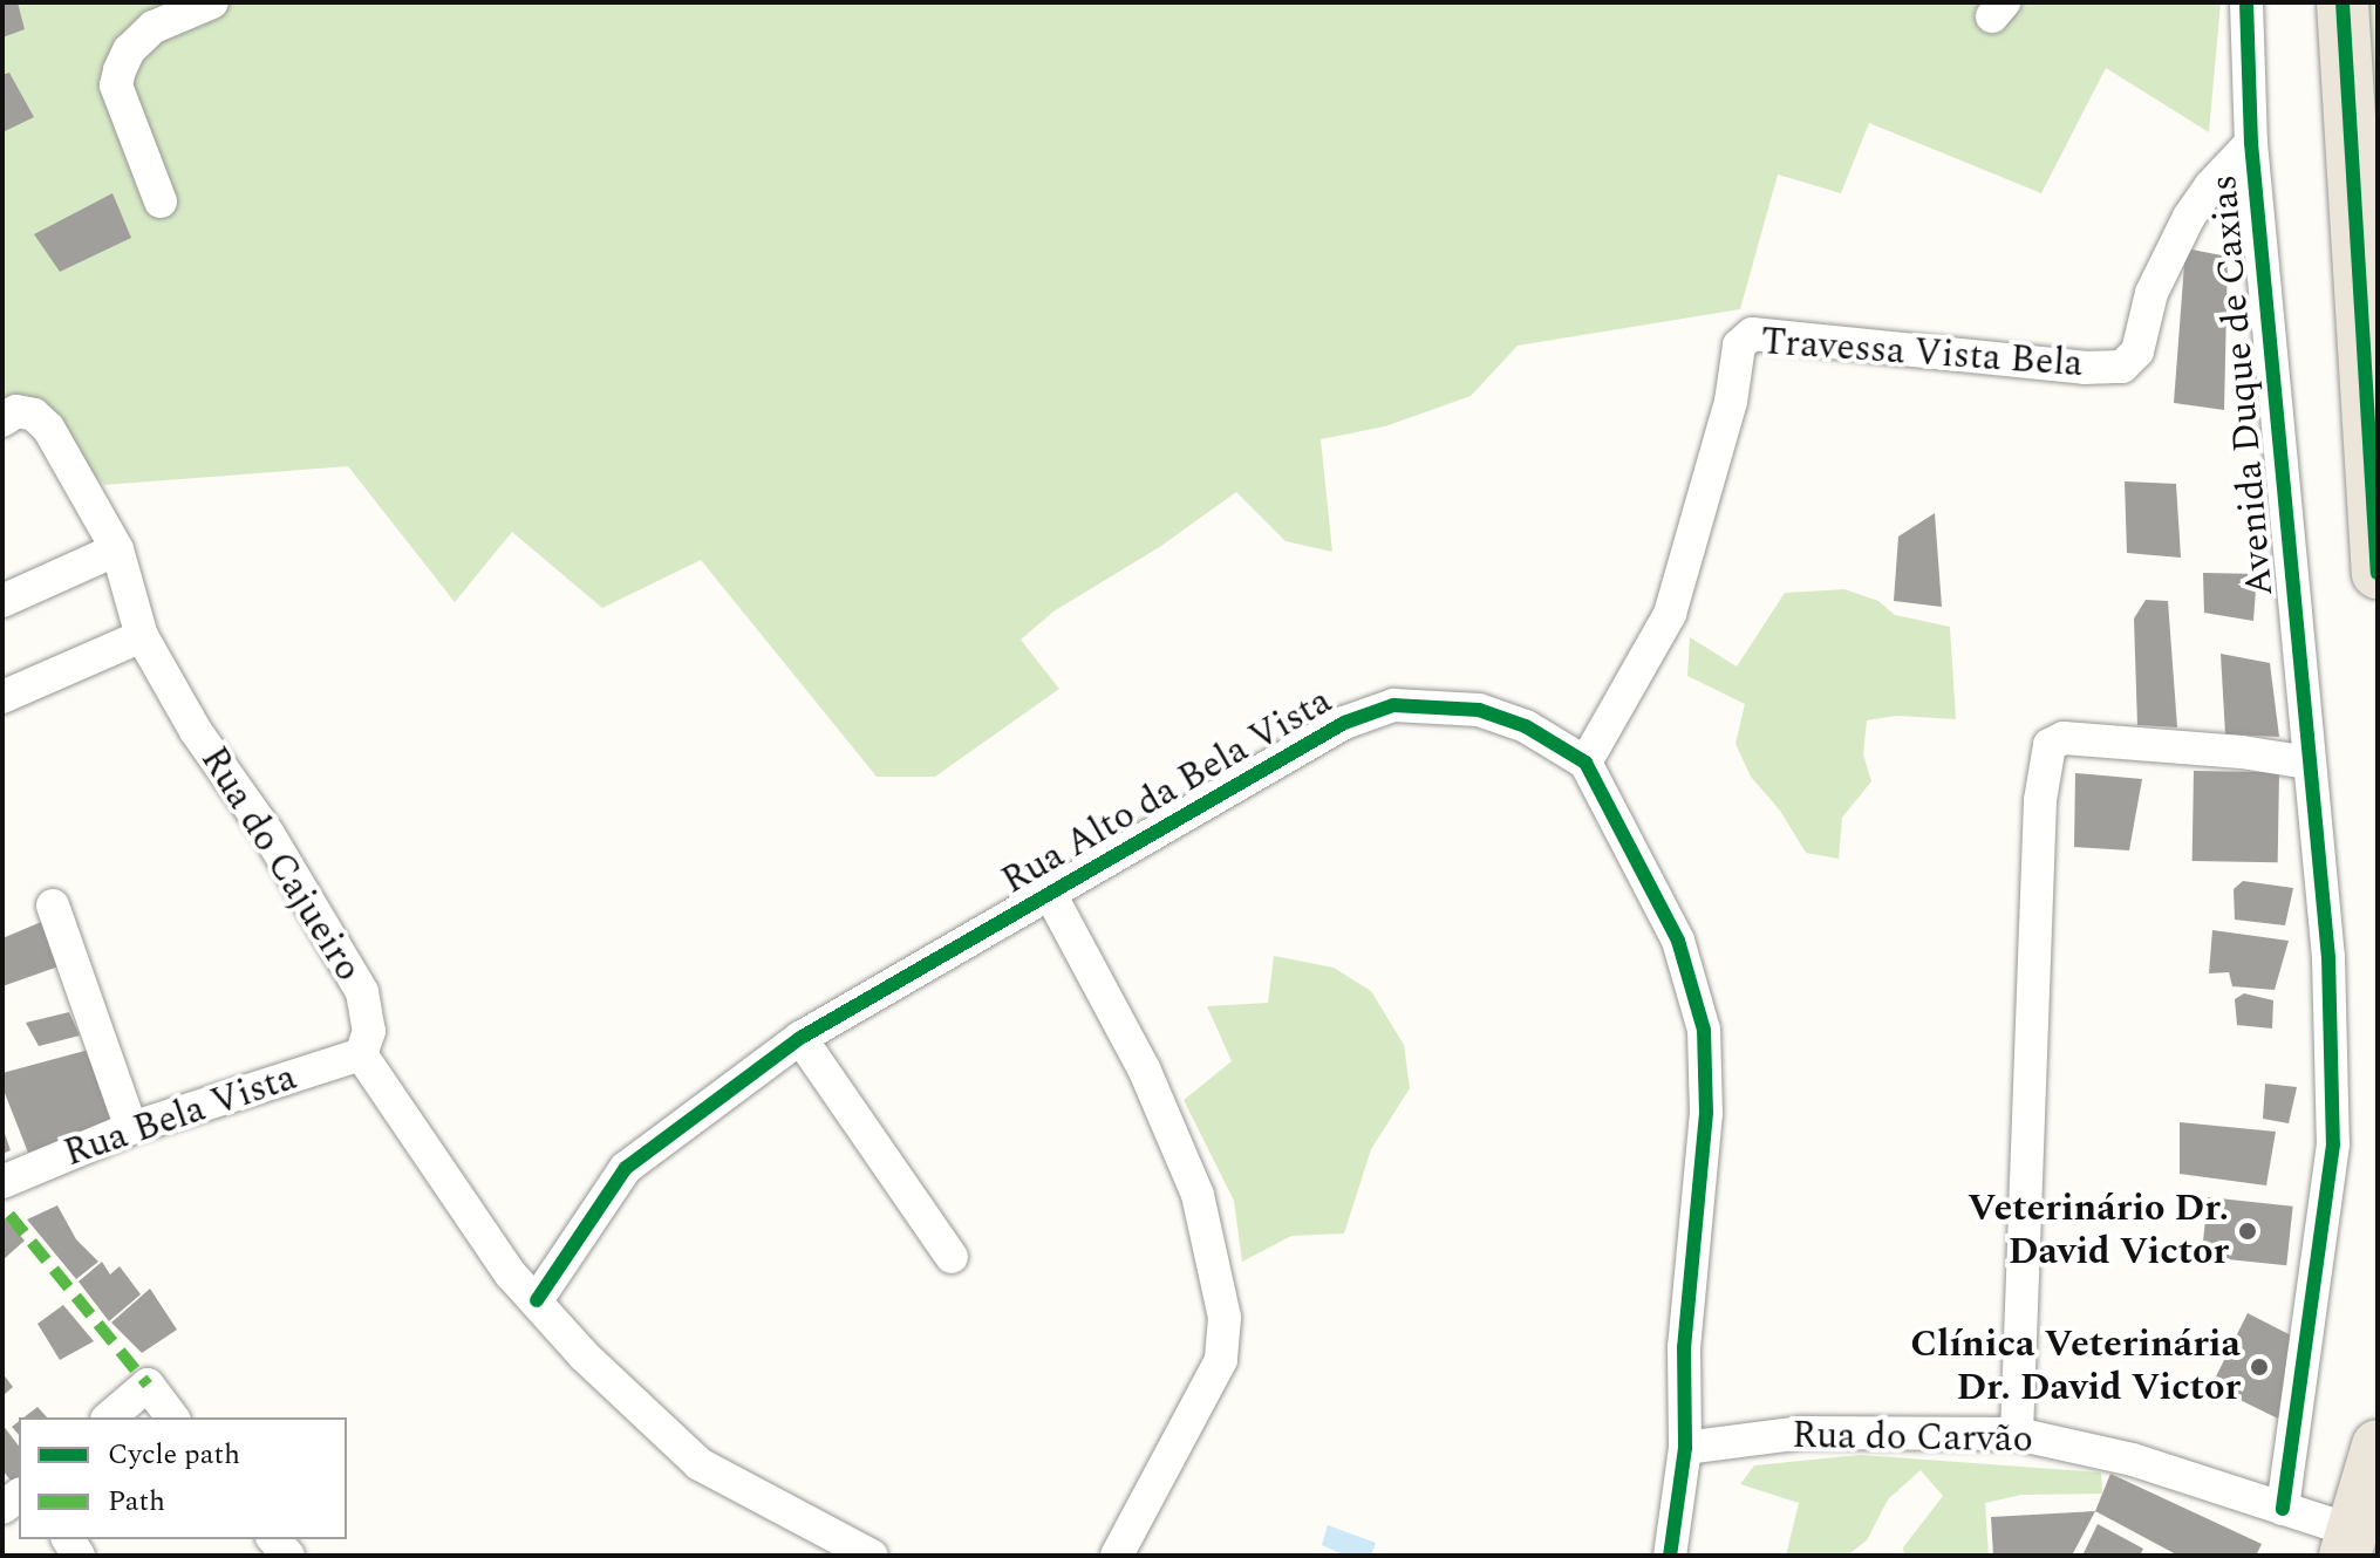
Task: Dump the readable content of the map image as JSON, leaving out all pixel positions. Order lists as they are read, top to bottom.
{
  "streets": {
    "street": [
      "Travessa Vista Bela",
      "Avenida Duque de Caxias",
      "Rua Alto da Bela Vista",
      "Rua do Cajueiro",
      "Rua Bela Vista",
      "Rua do Carvão"
    ]
  },
  "crossings": [
    ["Travessa Vista Bela", "Avenida Duque de Caxias"],
    ["Travessa Vista Bela", "Rua Alto da Bela Vista"],
    ["Avenida Duque de Caxias", "Rua do Carvão"],
    ["Rua do Cajueiro", "Rua Bela Vista"]
  ],
  "places": ["Veterinário Dr. David Victor", "Clínica Veterinária Dr. David Victor"],
  "legend": ["Cycle path", "Path"]
}
